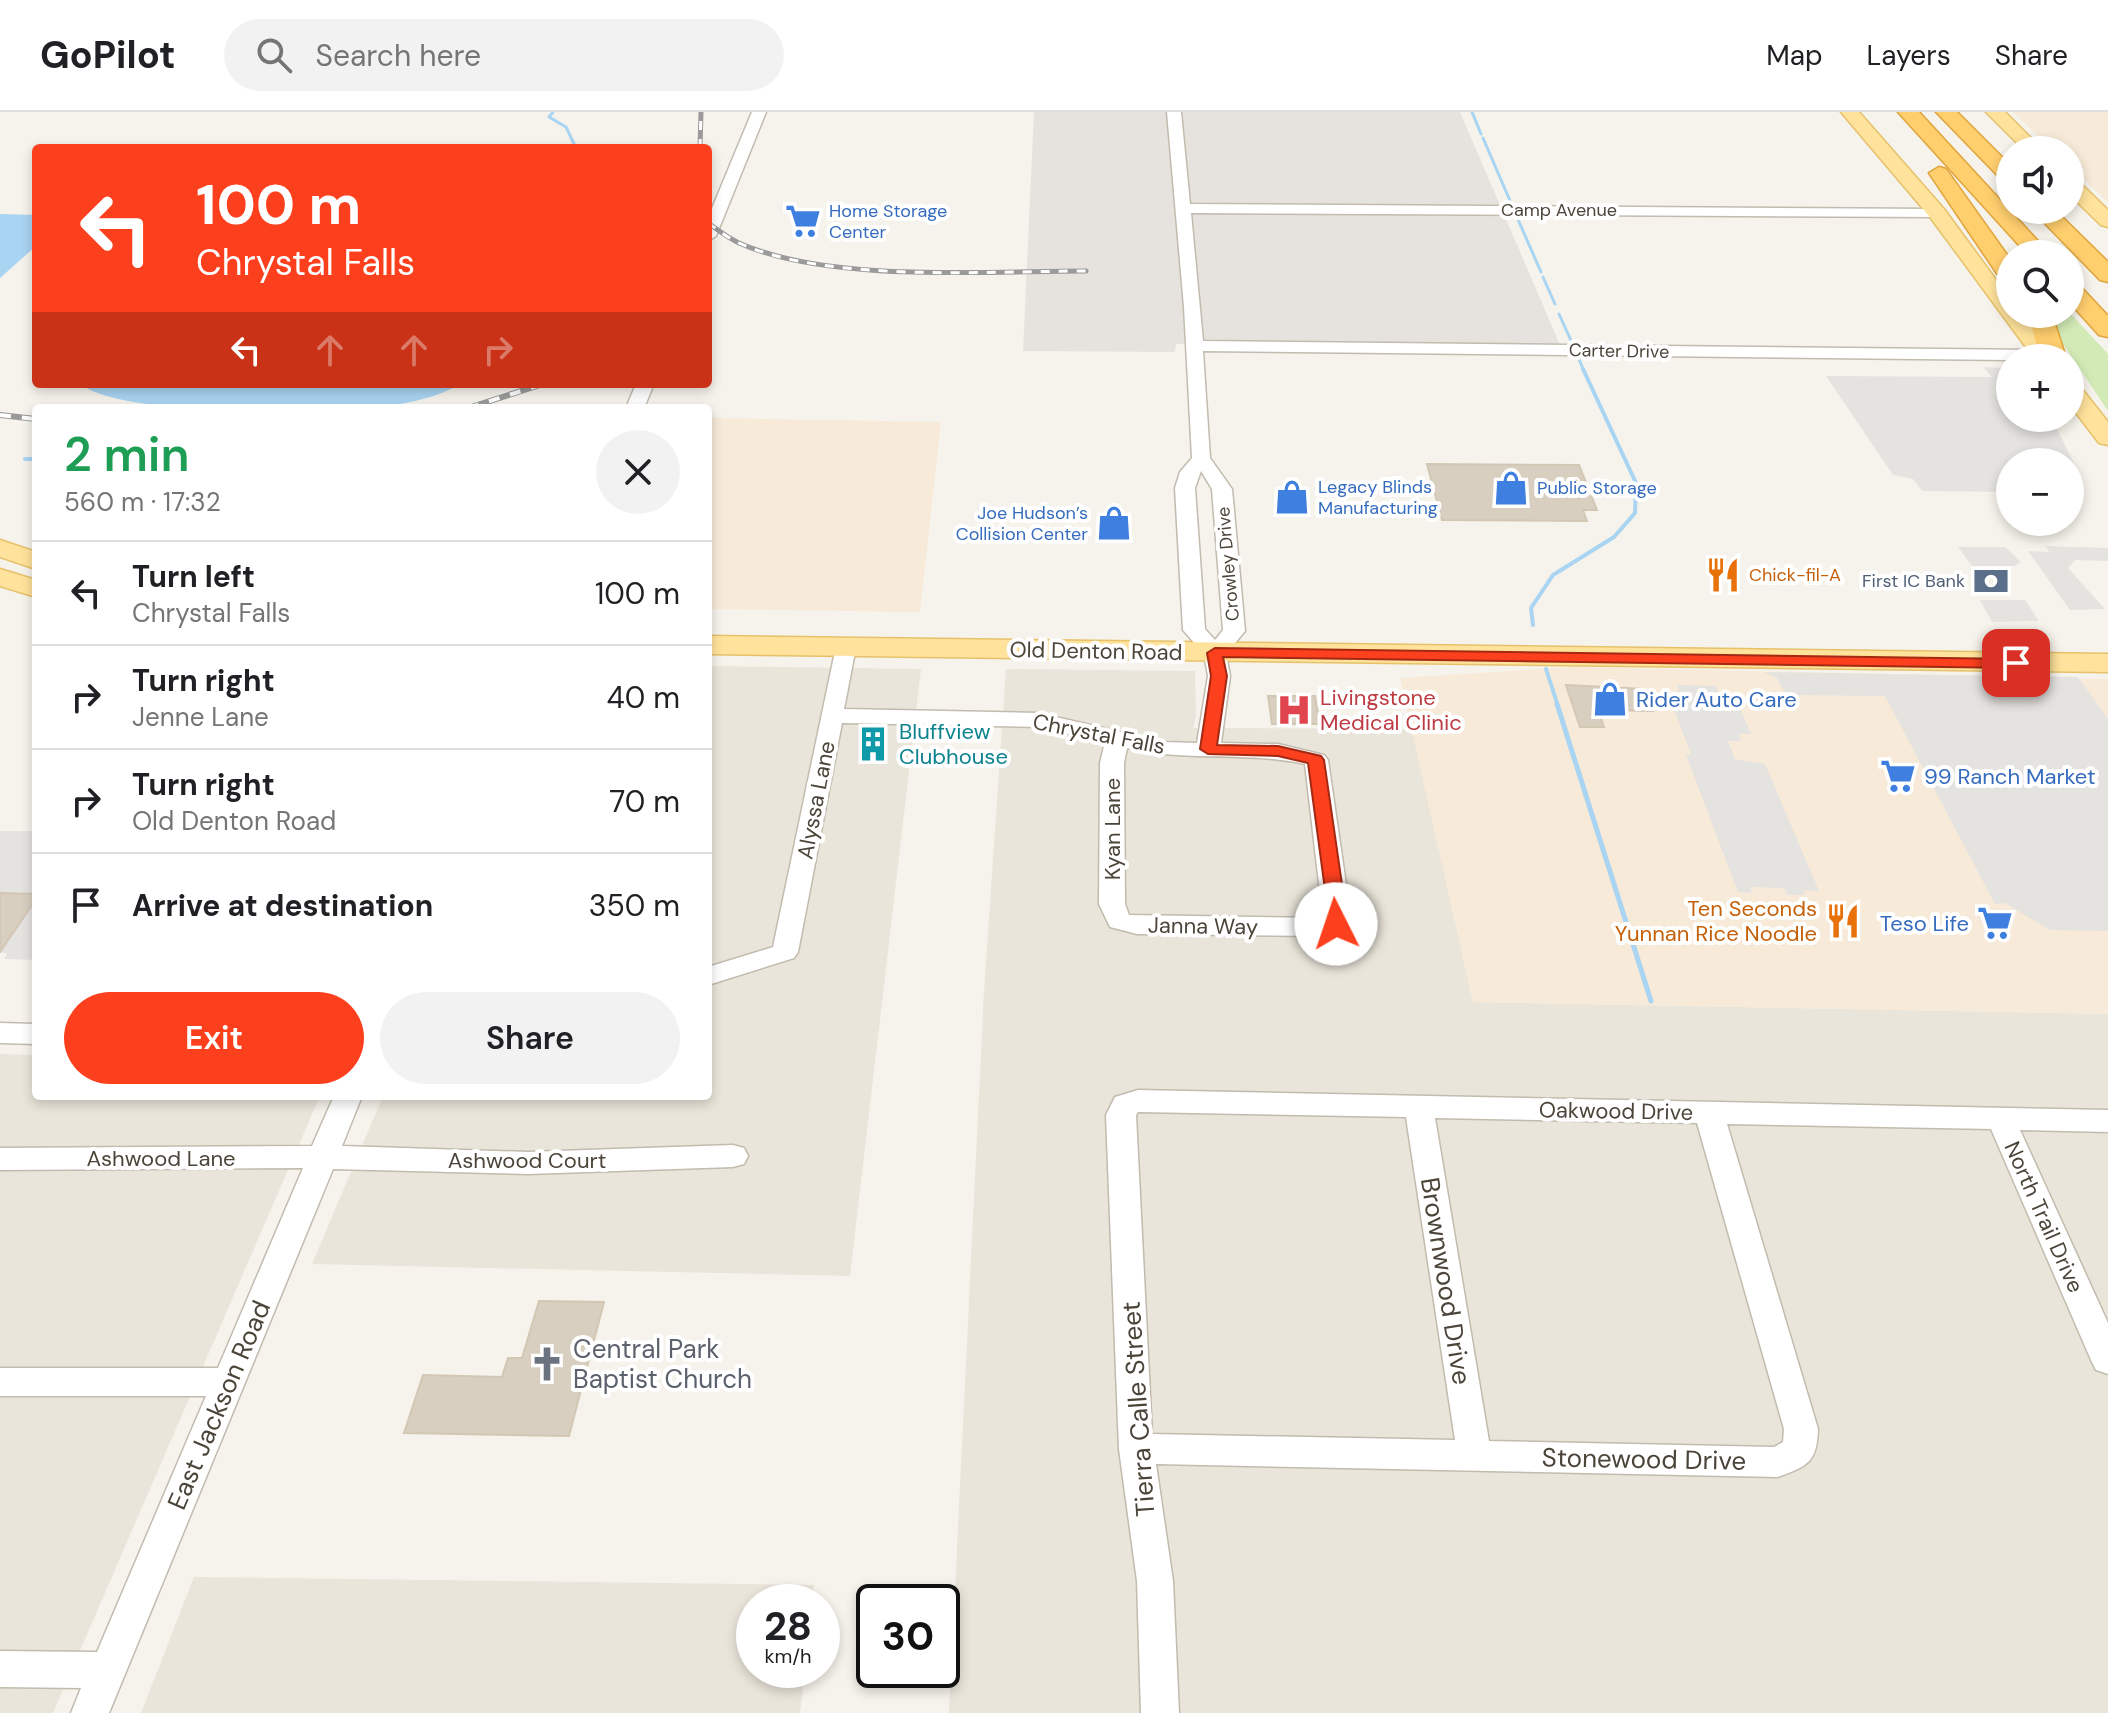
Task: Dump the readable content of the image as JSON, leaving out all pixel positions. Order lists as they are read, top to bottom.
{
  "streets": {
    "main road": ["Old Denton Road"],
    "street": [
      "Camp Avenue",
      "Carter Drive",
      "Crowley Drive",
      "Chrystal Falls",
      "Alyssa Lane",
      "Kyan Lane",
      "Janna Way",
      "Oakwood Drive",
      "Ashwood Lane",
      "Ashwood Court",
      "North Trail Drive",
      "Brownwood Drive",
      "East Jackson Road",
      "Tierra Calle Street",
      "Stonewood Drive"
    ]
  },
  "crossings": [
    ["Camp Avenue", "Crowley Drive"],
    ["Carter Drive", "Crowley Drive"],
    ["Crowley Drive", "Old Denton Road"],
    ["Old Denton Road", "Alyssa Lane"],
    ["Chrystal Falls", "Alyssa Lane"],
    ["Chrystal Falls", "Kyan Lane"],
    ["Chrystal Falls", "Janna Way"],
    ["Kyan Lane", "Janna Way"],
    ["Oakwood Drive", "North Trail Drive"],
    ["Oakwood Drive", "Brownwood Drive"],
    ["Oakwood Drive", "Tierra Calle Street"],
    ["Oakwood Drive", "Stonewood Drive"],
    ["Ashwood Lane", "Ashwood Court"],
    ["Ashwood Lane", "East Jackson Road"],
    ["Ashwood Court", "East Jackson Road"],
    ["Brownwood Drive", "Stonewood Drive"],
    ["Tierra Calle Street", "Stonewood Drive"]
  ],
  "places": {
    "supermarket": ["Home Storage Center", "99 Ranch Market", "Teso Life"],
    "shop": [
      "Public Storage",
      "Legacy Blinds Manufacturing",
      "Joe Hudson’s Collision Center",
      "Rider Auto Care"
    ],
    "restaurant": ["Chick-fil-A", "Ten Seconds Yunnan Rice Noodle"],
    "bank": ["First IC Bank"],
    "hospital": ["Livingstone Medical Clinic"],
    "building": ["Bluffview Clubhouse"],
    "church": ["Central Park Baptist Church"]
  },
  "page": {
    "header": "GoPilot",
    "search": "Search here",
    "nav": ["Map", "Layers", "Share"],
    "map_buttons": ["+", "−"],
    "turn": ["100 m", "Chrystal Falls"],
    "heading": ["2 min", "560 m · 17:32"],
    "list": [
      {
        "name": "Turn left",
        "note": "Chrystal Falls",
        "value": "100 m"
      },
      {
        "name": "Turn right",
        "note": "Jenne Lane",
        "value": "40 m"
      },
      {
        "name": "Turn right",
        "note": "Old Denton Road",
        "value": "70 m"
      },
      {
        "name": "Arrive at destination",
        "value": "350 m"
      }
    ],
    "buttons": ["Exit", "Share"],
    "speed": "28 km/h",
    "limit": "30"
  }
}
